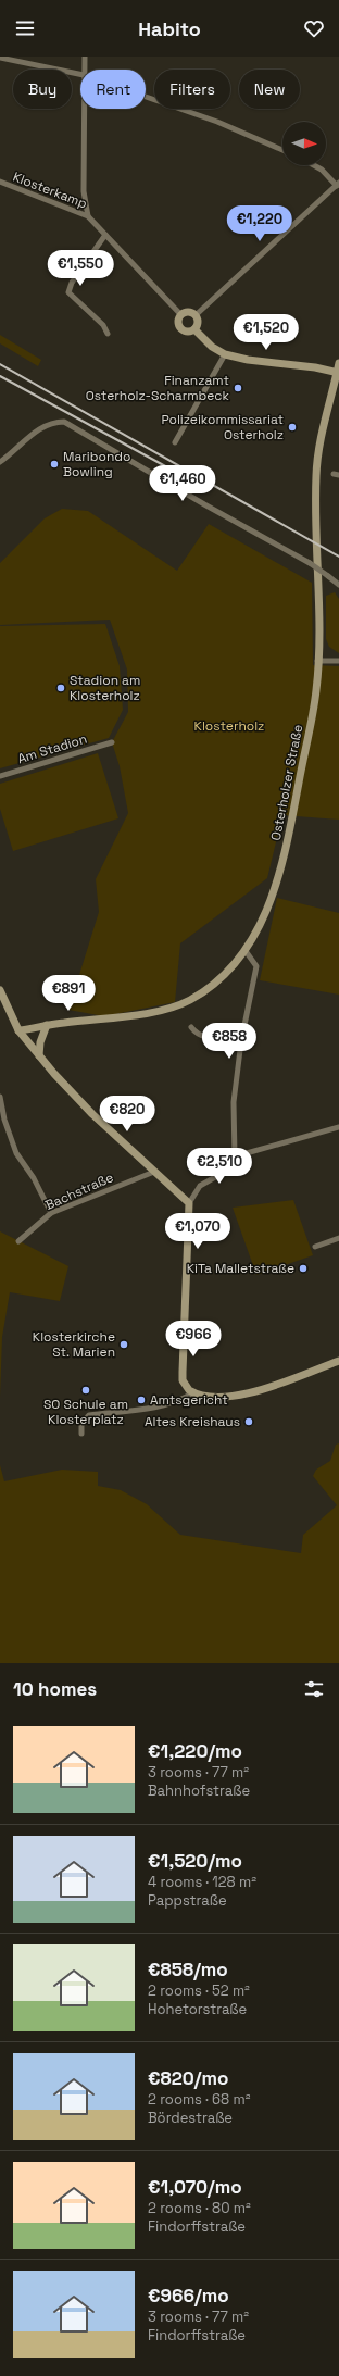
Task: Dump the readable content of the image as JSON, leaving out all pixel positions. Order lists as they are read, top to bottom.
{
  "streets": {
    "street": [
      "Klosterkamp",
      "Am Stadion",
      "Osterholzer Straße",
      "Bachstraße"
    ]
  },
  "parks": ["Klosterholz"],
  "places": [
    "Finanzamt Osterholz-Scharmbeck",
    "Polizeikommissariat Osterholz",
    "Maribondo Bowling",
    "Stadion am Klosterholz",
    "KiTa Malletstraße",
    "Klosterkirche St. Marien",
    "SO Schule am Klosterplatz",
    "Amtsgericht",
    "Altes Kreishaus"
  ],
  "north": "right",
  "page": {
    "header": "Habito",
    "chip": [
      "Buy",
      "Rent",
      "Filters",
      "New"
    ],
    "price": [
      "€1,220",
      "€1,550",
      "€1,520",
      "€1,460",
      "€891",
      "€858",
      "€820",
      "€2,510",
      "€1,070",
      "€966"
    ],
    "heading": "10 homes",
    "list": [
      {
        "name": "€1,220/mo",
        "note": "3 rooms · 77 m² · Bahnhofstraße"
      },
      {
        "name": "€1,520/mo",
        "note": "4 rooms · 128 m² · Pappstraße"
      },
      {
        "name": "€858/mo",
        "note": "2 rooms · 52 m² · Hohetorstraße"
      },
      {
        "name": "€820/mo",
        "note": "2 rooms · 68 m² · Bördestraße"
      },
      {
        "name": "€1,070/mo",
        "note": "2 rooms · 80 m² · Findorffstraße"
      },
      {
        "name": "€966/mo",
        "note": "3 rooms · 77 m² · Findorffstraße"
      }
    ]
  }
}
